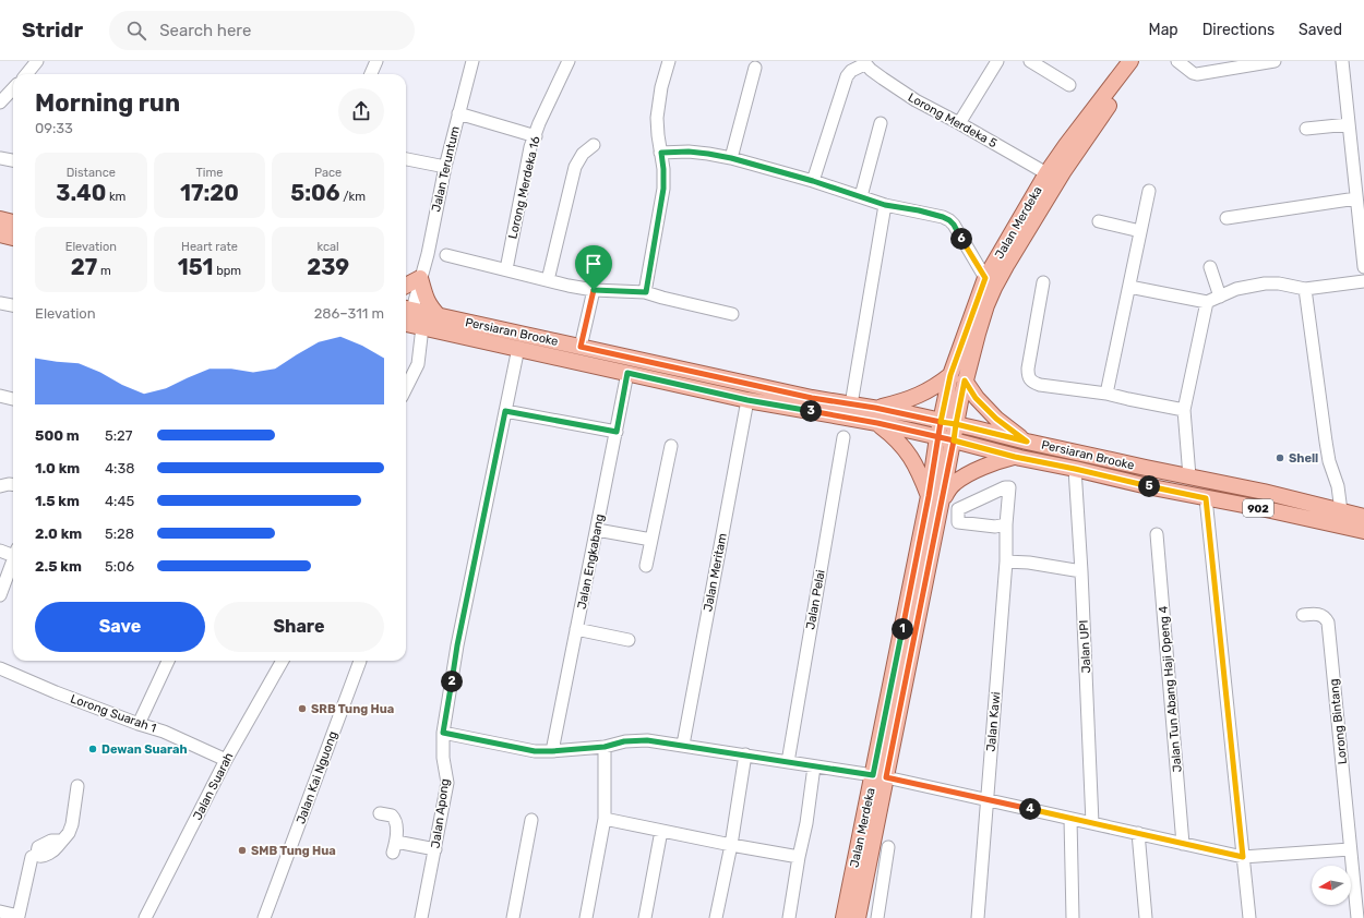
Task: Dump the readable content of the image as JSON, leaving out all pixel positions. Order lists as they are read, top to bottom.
{
  "streets": {
    "main road": ["Jalan Merdeka", "Persiaran Brooke", "902"],
    "street": [
      "Lorong Merdeka 5",
      "Jalan Teruntum",
      "Lorong Merdeka 16",
      "Jalan Engkabang",
      "Jalan Meritam",
      "Jalan Pelai",
      "Jalan UPI",
      "Jalan Tun Abang Haji Openg 4",
      "Lorong Suarah 1",
      "Jalan Kawi",
      "Lorong Bintang",
      "Jalan Kai Nguong",
      "Jalan Suarah",
      "Jalan Apong"
    ]
  },
  "crossings": [
    ["Lorong Merdeka 5", "Jalan Merdeka"],
    ["Jalan Teruntum", "Persiaran Brooke"],
    ["Jalan Merdeka", "Persiaran Brooke"],
    ["Persiaran Brooke", "Jalan Engkabang"],
    ["Persiaran Brooke", "Jalan Meritam"],
    ["Persiaran Brooke", "Jalan UPI"],
    ["Persiaran Brooke", "Jalan Apong"],
    ["Lorong Suarah 1", "Jalan Suarah"]
  ],
  "places": [
    "Shell",
    "SRB Tung Hua",
    "Dewan Suarah",
    "SMB Tung Hua"
  ],
  "north": "left",
  "page": {
    "header": "Stridr",
    "search": "Search here",
    "nav": ["Map", "Directions", "Saved"],
    "heading": ["Morning run", "09:33"],
    "stats": [
      ["Distance", "3.40 km"],
      ["Time", "17:20"],
      ["Pace", "5:06 /km"],
      ["Elevation", "27 m"],
      ["Heart rate", "151 bpm"],
      ["kcal", "239"]
    ],
    "pins": [
      "6",
      "3",
      "5",
      "1",
      "2",
      "4"
    ],
    "chart": ["Elevation", "286–311 m"],
    "list": [
      {
        "name": "500 m",
        "note": "5:27"
      },
      {
        "name": "1.0 km",
        "note": "4:38"
      },
      {
        "name": "1.5 km",
        "note": "4:45"
      },
      {
        "name": "2.0 km",
        "note": "5:28"
      },
      {
        "name": "2.5 km",
        "note": "5:06"
      }
    ],
    "buttons": ["Save", "Share"]
  }
}
